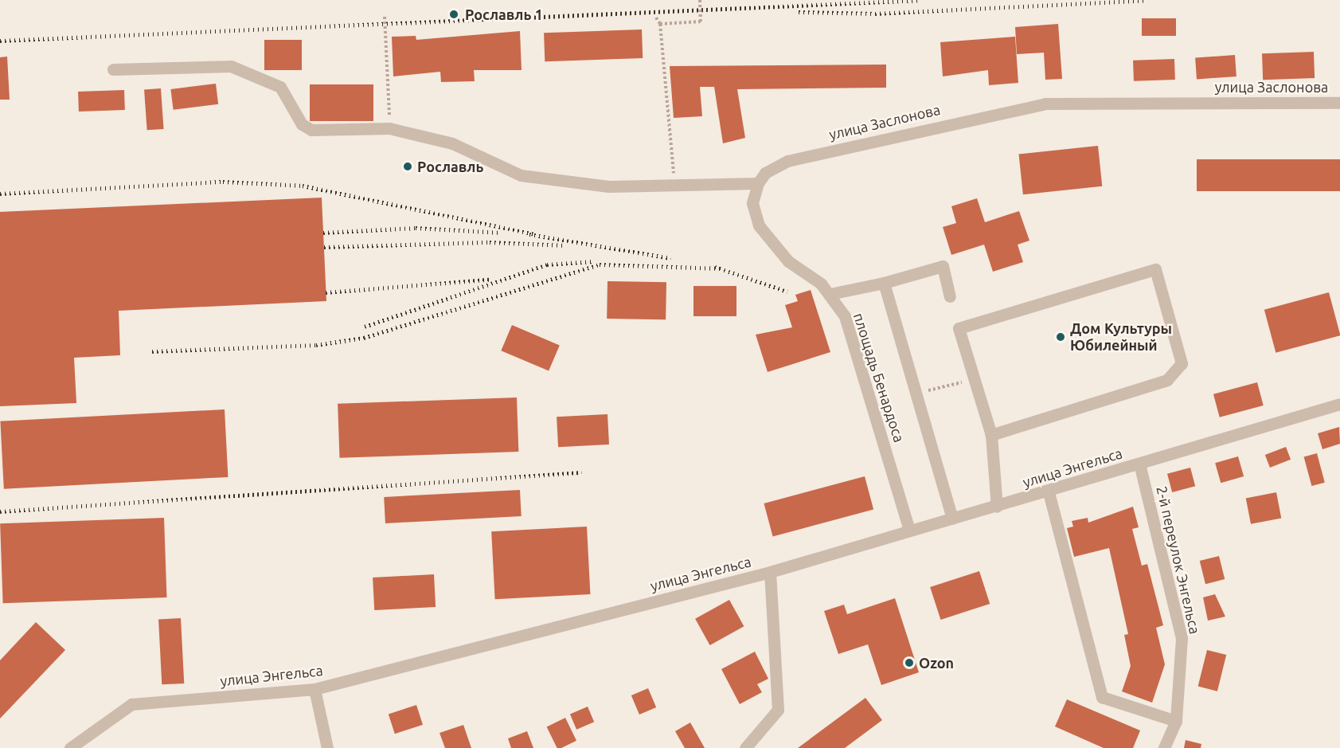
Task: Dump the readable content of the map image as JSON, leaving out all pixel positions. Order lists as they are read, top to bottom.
{
  "streets": {
    "street": [
      "улица Заслонова",
      "площадь Бенардоса",
      "улица Энгельса",
      "2-й переулок Энгельса"
    ]
  },
  "crossings": [
    ["улица Заслонова", "площадь Бенардоса"],
    ["площадь Бенардоса", "улица Энгельса"],
    ["улица Энгельса", "2-й переулок Энгельса"]
  ],
  "places": [
    "Рославль 1",
    "Рославль",
    "Дом Культуры Юбилейный",
    "Ozon"
  ]
}
